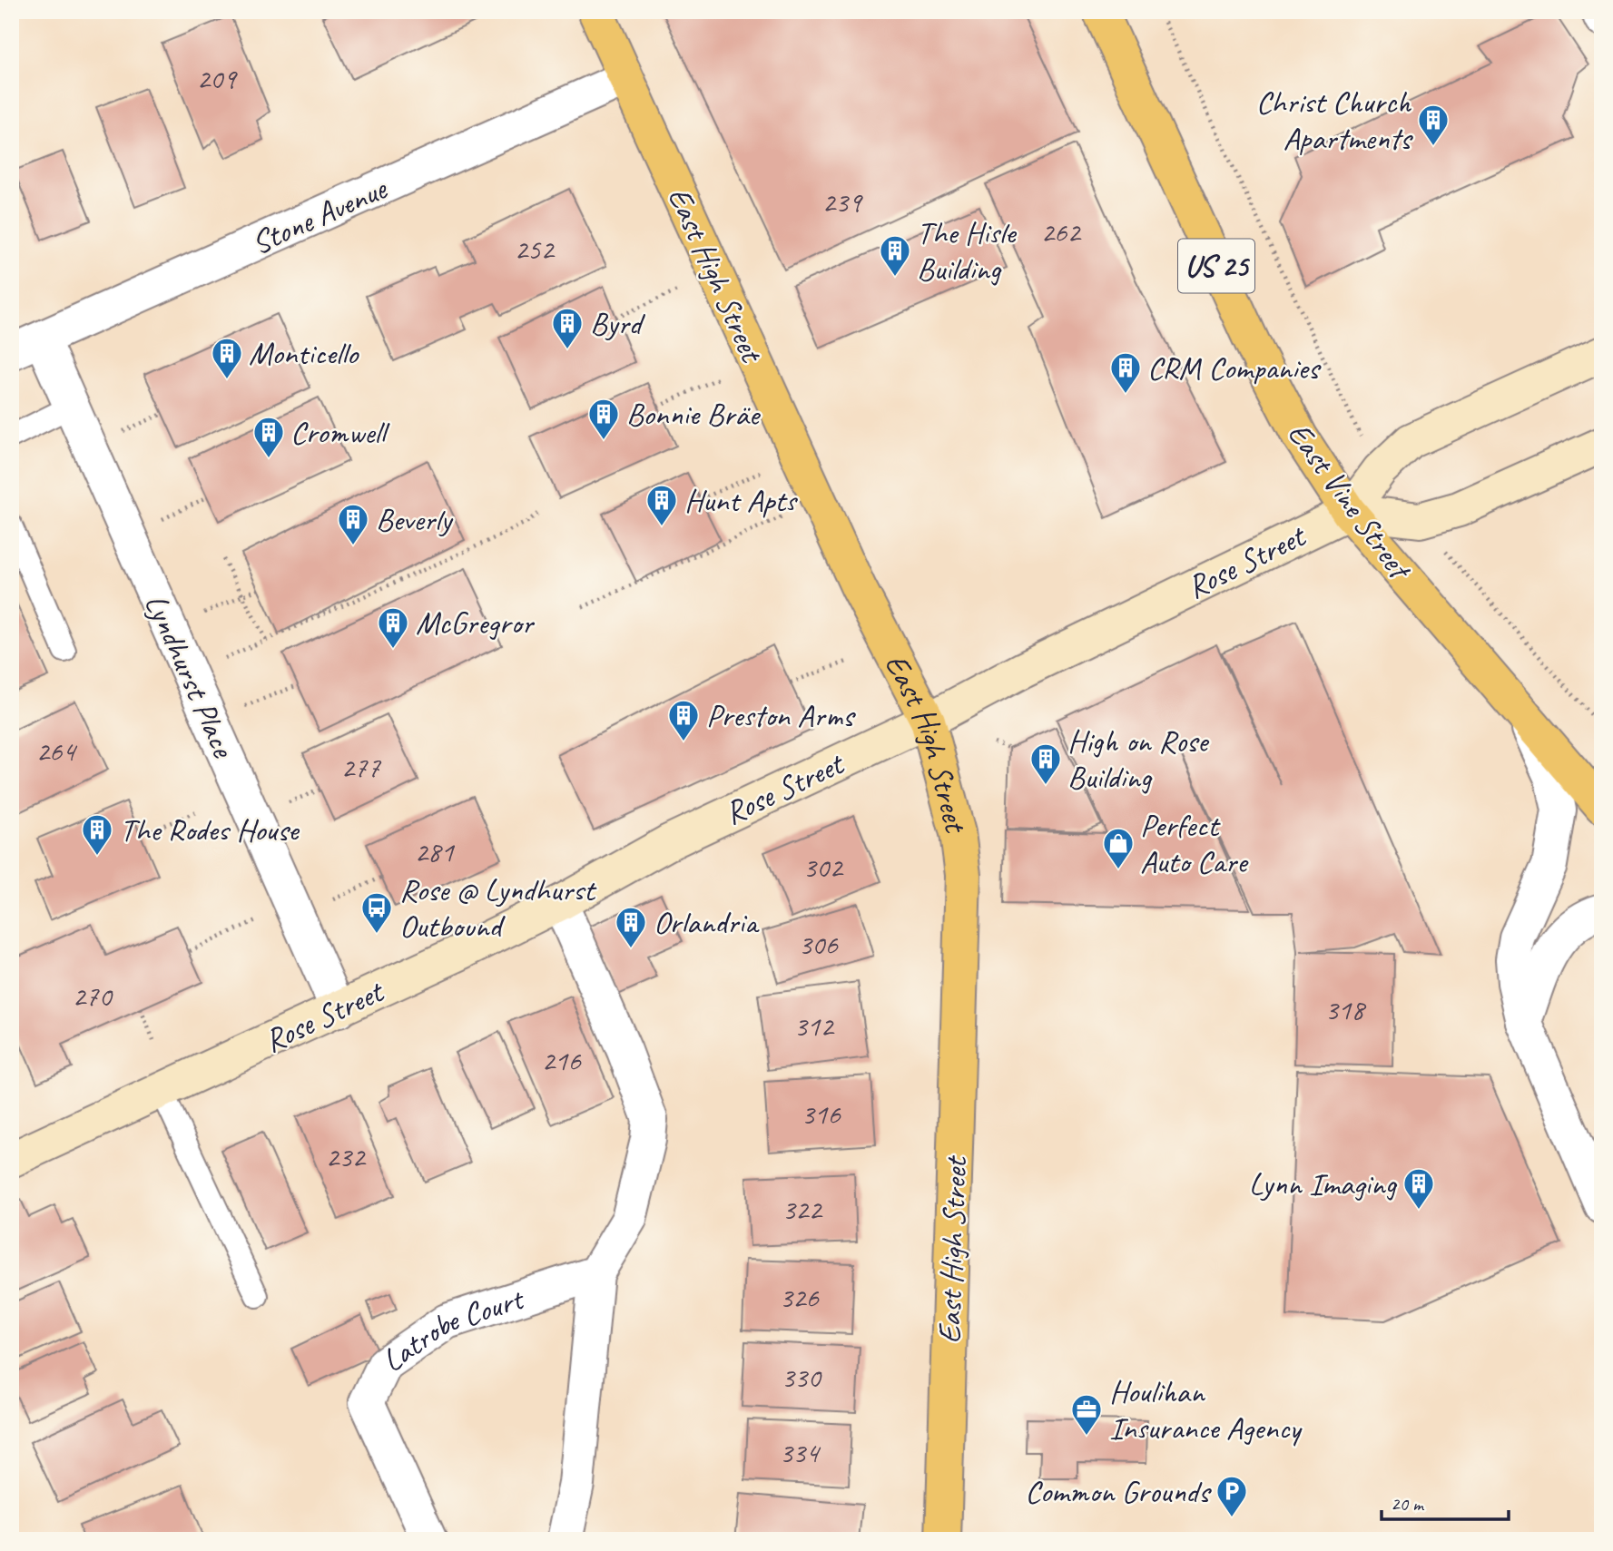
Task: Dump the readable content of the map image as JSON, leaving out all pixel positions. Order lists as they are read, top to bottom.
{
  "streets": {
    "main road": [
      "US 25",
      "East High Street",
      "East Vine Street",
      "Rose Street"
    ],
    "street": ["Stone Avenue", "Lyndhurst Place", "Latrobe Court"]
  },
  "crossings": [
    ["Stone Avenue", "East High Street"],
    ["Stone Avenue", "Lyndhurst Place"],
    ["East High Street", "Rose Street"],
    ["East Vine Street", "Rose Street"],
    ["Rose Street", "Lyndhurst Place"]
  ],
  "places": {
    "building": [
      "Christ Church Apartments",
      "The Hisle Building",
      "Byrd",
      "Monticello",
      "CRM Companies",
      "Bonnie Bräe",
      "Cromwell",
      "Hunt Apts",
      "Beverly",
      "McGregror",
      "Preston Arms",
      "High on Rose Building",
      "The Rodes House",
      "Orlandria",
      "Lynn Imaging"
    ],
    "shop": ["Perfect Auto Care"],
    "bus stop": ["Rose @ Lyndhurst Outbound"],
    "office": ["Houlihan Insurance Agency"],
    "parking": ["Common Grounds"]
  },
  "house_numbers": [
    "209",
    "239",
    "262",
    "252",
    "264",
    "277",
    "281",
    "302",
    "306",
    "270",
    "318",
    "312",
    "216",
    "316",
    "232",
    "322",
    "326",
    "330",
    "334"
  ],
  "scale_bar": "20 m"
}
